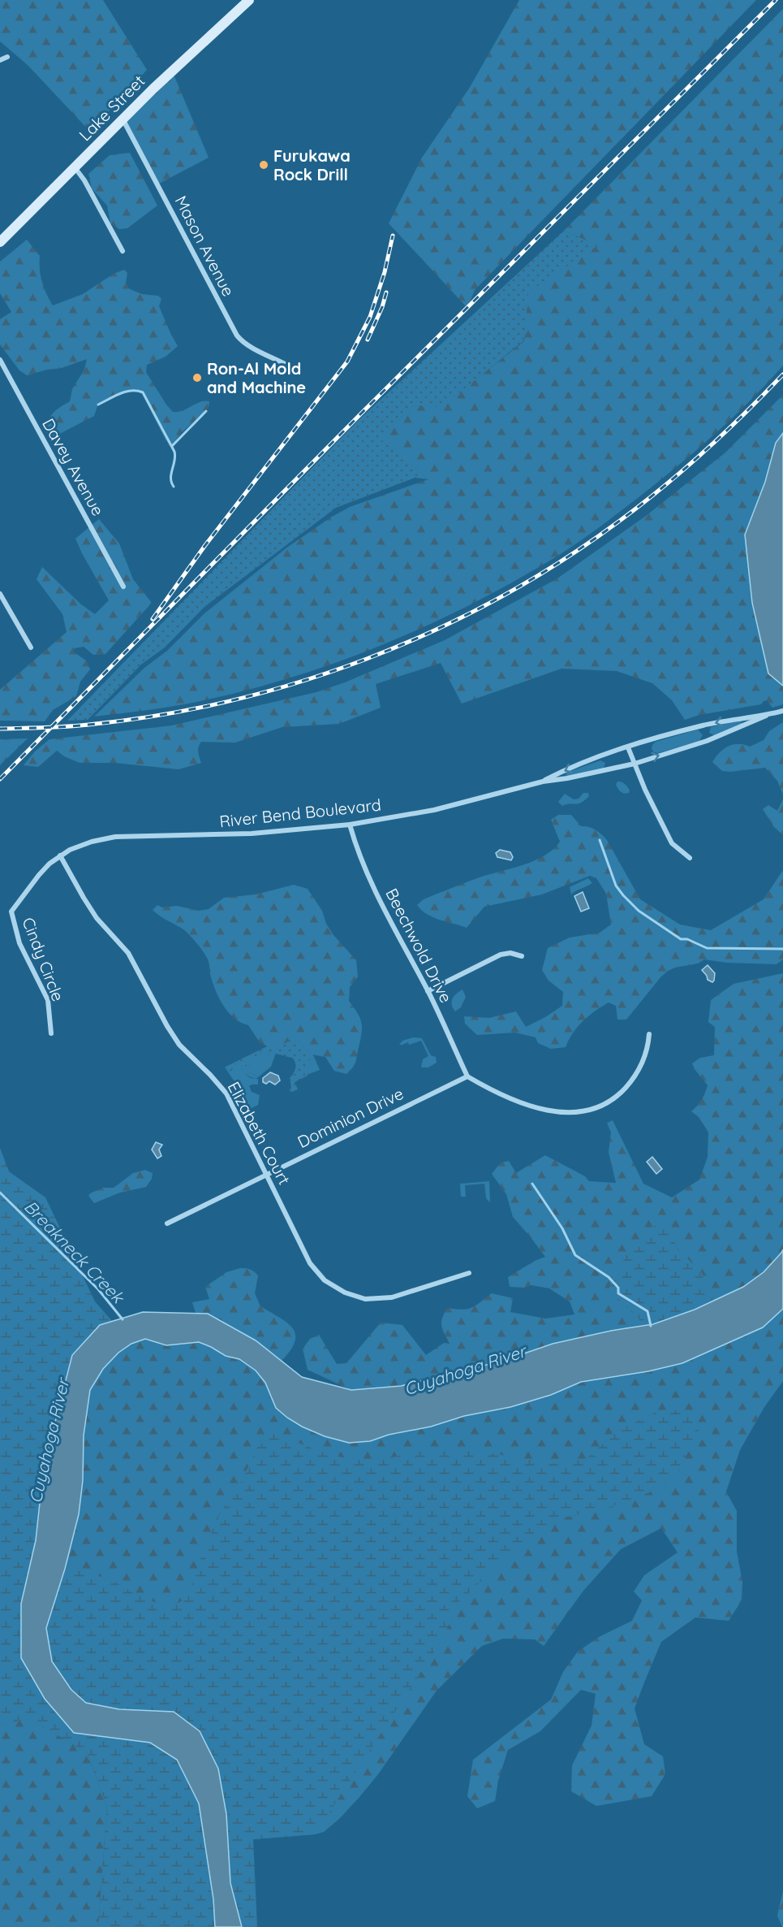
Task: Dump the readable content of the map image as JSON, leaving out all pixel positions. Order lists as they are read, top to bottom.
{
  "streets": {
    "street": [
      "Lake Street",
      "Mason Avenue",
      "Davey Avenue",
      "River Bend Boulevard",
      "Beechwold Drive",
      "Cindy Circle",
      "Dominion Drive",
      "Elizabeth Court"
    ]
  },
  "crossings": [
    ["Lake Street", "Mason Avenue"],
    ["River Bend Boulevard", "Beechwold Drive"],
    ["River Bend Boulevard", "Cindy Circle"],
    ["River Bend Boulevard", "Elizabeth Court"],
    ["Beechwold Drive", "Dominion Drive"],
    ["Cindy Circle", "Elizabeth Court"],
    ["Dominion Drive", "Elizabeth Court"]
  ],
  "water": ["Breakneck Creek", "Cuyahoga River"],
  "places": ["Furukawa Rock Drill", "Ron-Al Mold and Machine"]
}
